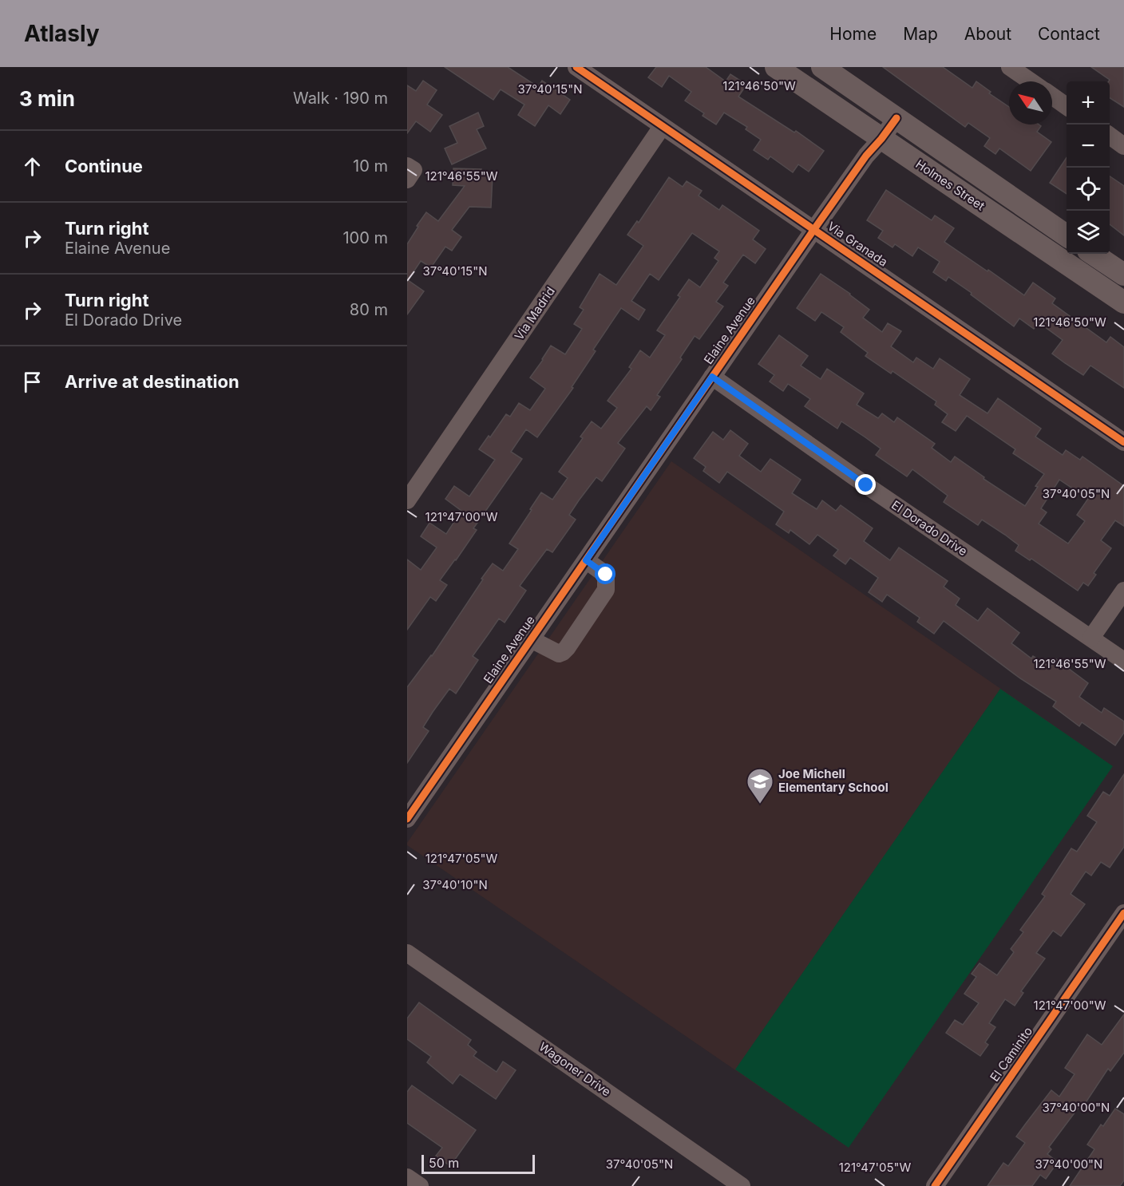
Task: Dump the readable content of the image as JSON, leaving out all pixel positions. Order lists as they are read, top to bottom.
{
  "streets": {
    "main road": ["Holmes Street"],
    "street": [
      "Via Granada",
      "Via Madrid",
      "Elaine Avenue",
      "El Dorado Drive",
      "El Caminito",
      "Wagoner Drive"
    ]
  },
  "crossings": [
    ["Holmes Street", "Elaine Avenue"],
    ["Via Granada", "Via Madrid"],
    ["Via Granada", "Elaine Avenue"],
    ["Elaine Avenue", "El Dorado Drive"]
  ],
  "places": {
    "school or university": ["Joe Michell Elementary School"]
  },
  "scale_bar": "50 m",
  "north": "top left",
  "page": {
    "header": "Atlasly",
    "nav": [
      "Home",
      "Map",
      "About",
      "Contact"
    ],
    "heading": ["3 min", "Walk · 190 m"],
    "map_buttons": ["+", "−"],
    "list": [
      ["Continue", "10 m"],
      ["Turn right", "Elaine Avenue", "100 m"],
      ["Turn right", "El Dorado Drive", "80 m"],
      "Arrive at destination"
    ],
    "scale": "50 m"
  },
  "coordinates": [
    "121°46'50\"W",
    "37°40'15\"N",
    "121°46'55\"W",
    "37°40'05\"N",
    "121°47'00\"W",
    "121°47'05\"W",
    "37°40'10\"N",
    "37°40'00\"N"
  ]
}
